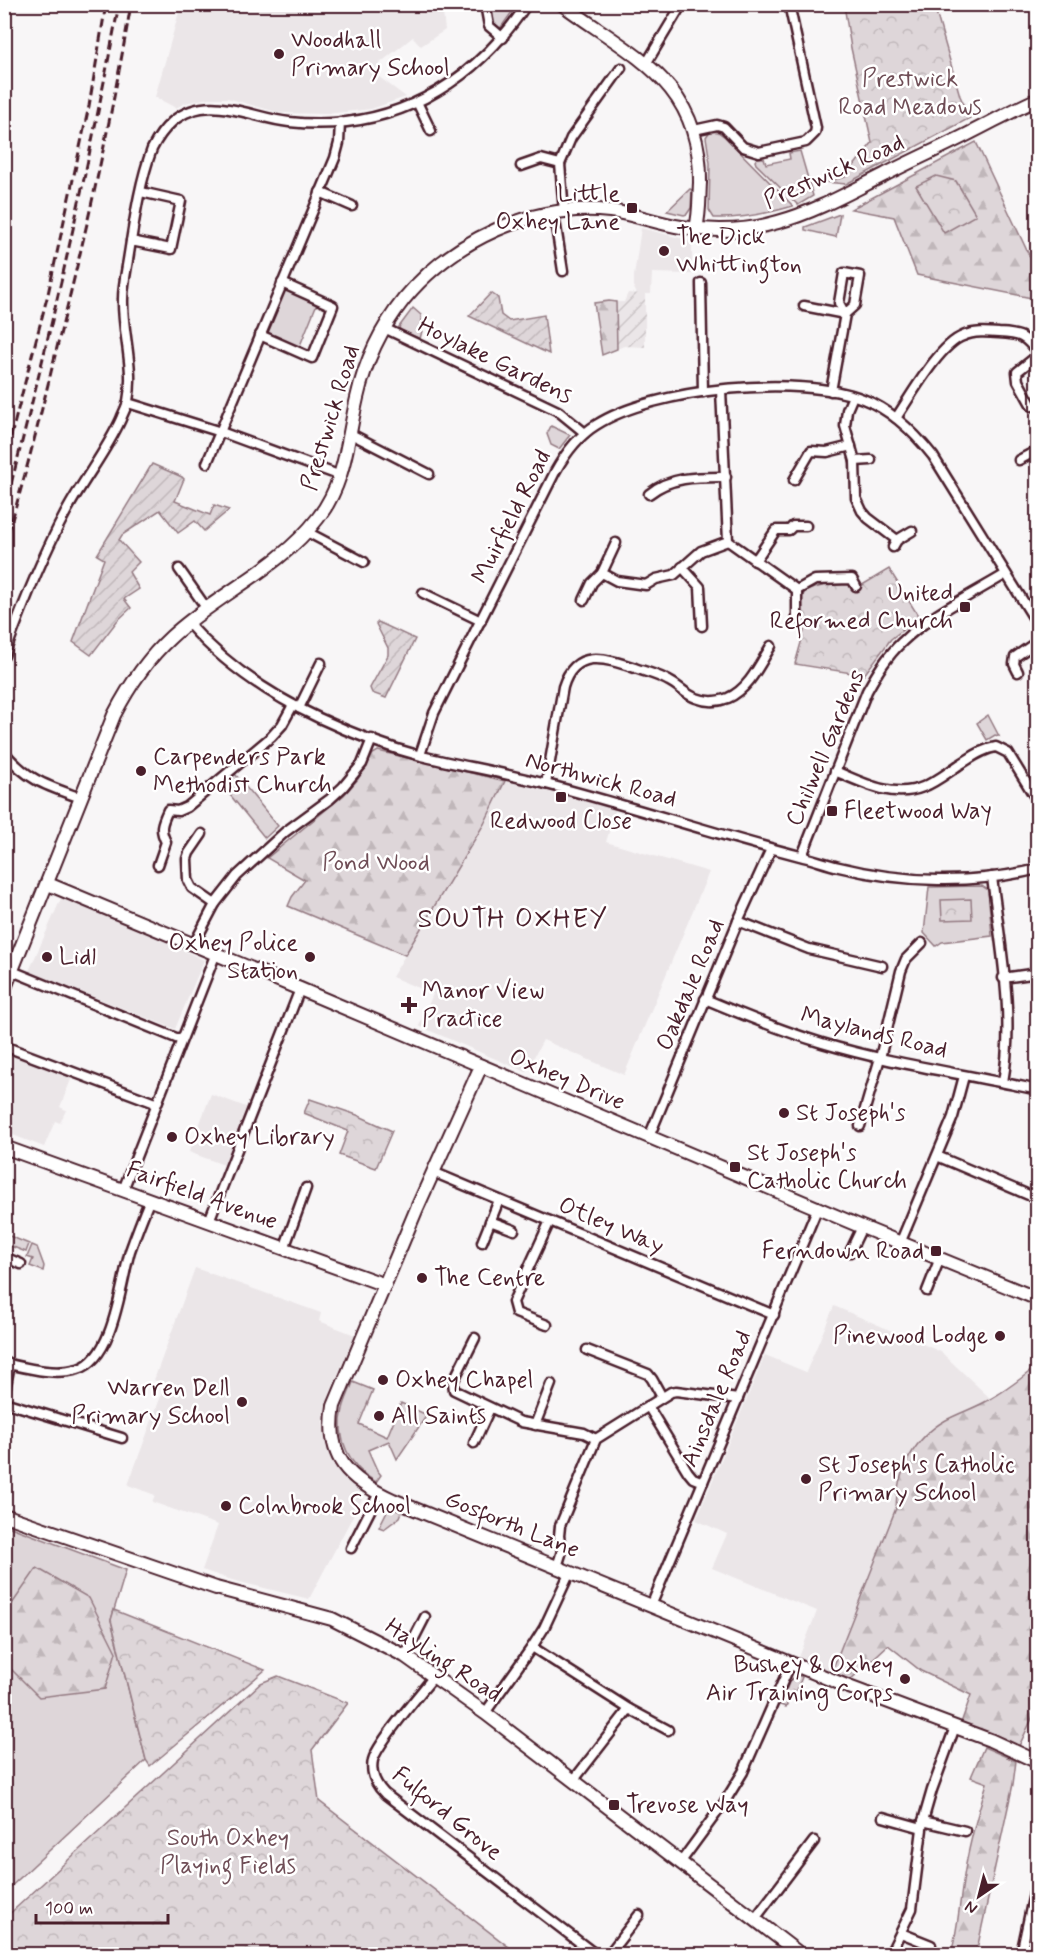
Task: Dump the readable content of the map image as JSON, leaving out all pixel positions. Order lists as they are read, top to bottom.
{
  "streets": {
    "street": [
      "Prestwick Road",
      "Hoylake Gardens",
      "Muirfield Road",
      "Chilwell Gardens",
      "Northwick Road",
      "Oakdale Road",
      "Maylands Road",
      "Oxhey Drive",
      "Fairfield Avenue",
      "Otley Way",
      "Ainsdale Road",
      "Gosforth Lane",
      "Hayling Road",
      "Fulford Grove"
    ]
  },
  "crossings": [
    ["Prestwick Road", "Hoylake Gardens"],
    ["Prestwick Road", "Northwick Road"],
    ["Prestwick Road", "Oxhey Drive"],
    ["Hoylake Gardens", "Muirfield Road"],
    ["Muirfield Road", "Chilwell Gardens"],
    ["Muirfield Road", "Northwick Road"],
    ["Chilwell Gardens", "Northwick Road"],
    ["Northwick Road", "Oakdale Road"],
    ["Oakdale Road", "Maylands Road"],
    ["Oakdale Road", "Oxhey Drive"],
    ["Oxhey Drive", "Ainsdale Road"],
    ["Oxhey Drive", "Gosforth Lane"],
    ["Fairfield Avenue", "Gosforth Lane"],
    ["Otley Way", "Ainsdale Road"],
    ["Otley Way", "Gosforth Lane"],
    ["Ainsdale Road", "Gosforth Lane"],
    ["Hayling Road", "Fulford Grove"]
  ],
  "districts": ["SOUTH OXHEY"],
  "parks": ["Prestwick Road Meadows", "Pond Wood", "South Oxhey Playing Fields"],
  "places": {
    "other": [
      "Woodhall Primary School",
      "The Dick Whittington",
      "Carpenders Park Methodist Church",
      "Lidl",
      "Oxhey Police Station",
      "St Joseph's",
      "Oxhey Library",
      "The Centre",
      "Pinewood Lodge",
      "Oxhey Chapel",
      "Warren Dell Primary School",
      "All Saints",
      "St Joseph's Catholic Primary School",
      "Colnbrook School",
      "Bushey & Oxhey Air Training Corps"
    ],
    "transit": [
      "Little Oxhey Lane",
      "United Reformed Church",
      "Redwood Close",
      "Fleetwood Way",
      "St Joseph's Catholic Church",
      "Ferndown Road",
      "Trevose Way"
    ],
    "health": ["Manor View Practice"]
  },
  "scale_bar": "100 m",
  "north": "bottom left"
}
